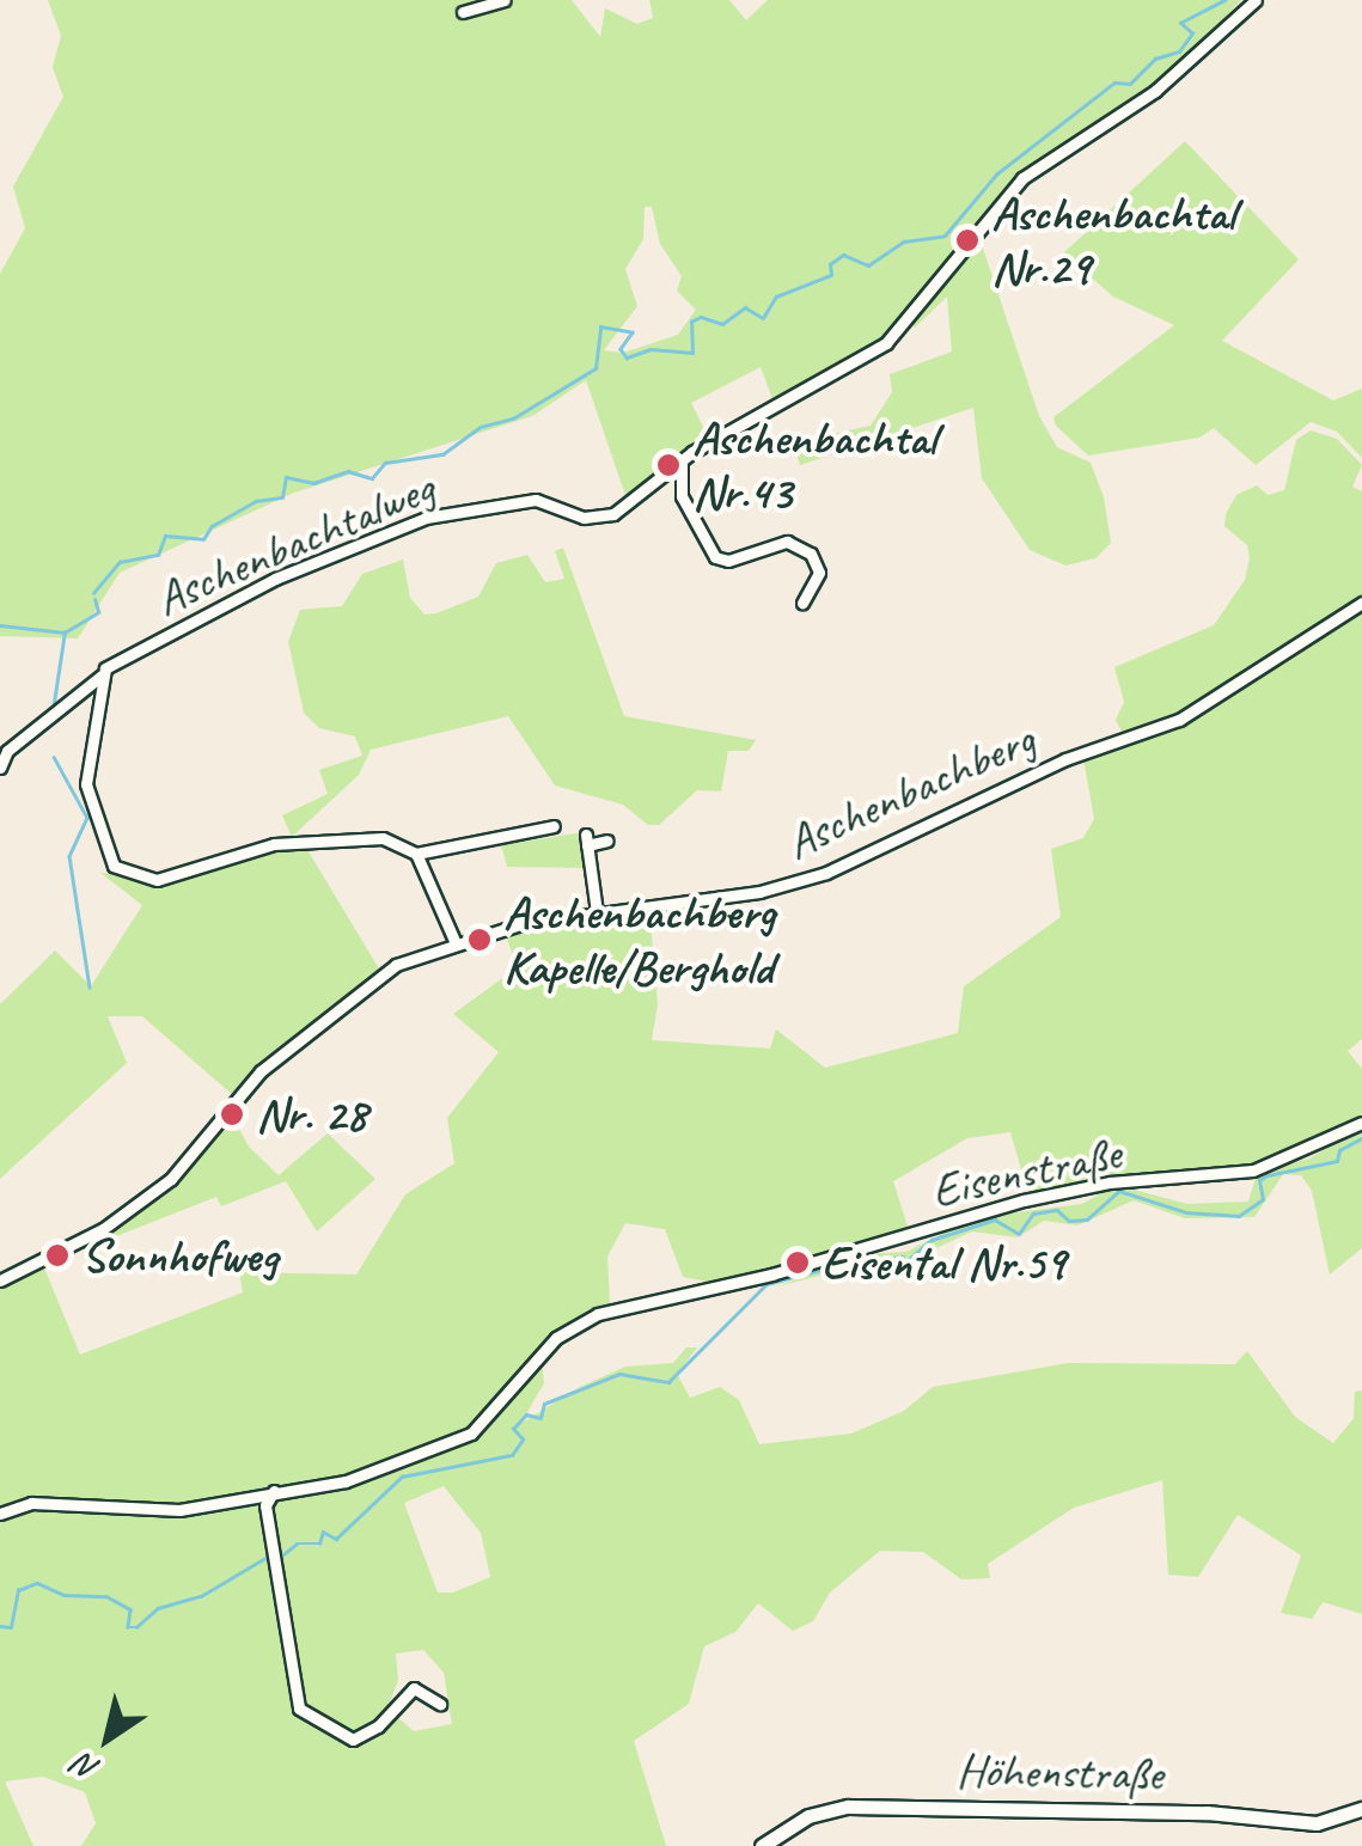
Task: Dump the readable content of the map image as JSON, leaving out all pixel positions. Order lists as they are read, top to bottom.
{
  "streets": {
    "street": [
      "Aschenbachtalweg",
      "Aschenbachberg",
      "Eisenstraße",
      "Höhenstraße"
    ]
  },
  "places": [
    "Aschenbachtal Nr.29",
    "Aschenbachtal Nr.43",
    "Aschenbachberg Kapelle/Berghold",
    "Nr. 28",
    "Sonnhofweg",
    "Eisental Nr.59"
  ],
  "north": "bottom left"
}
